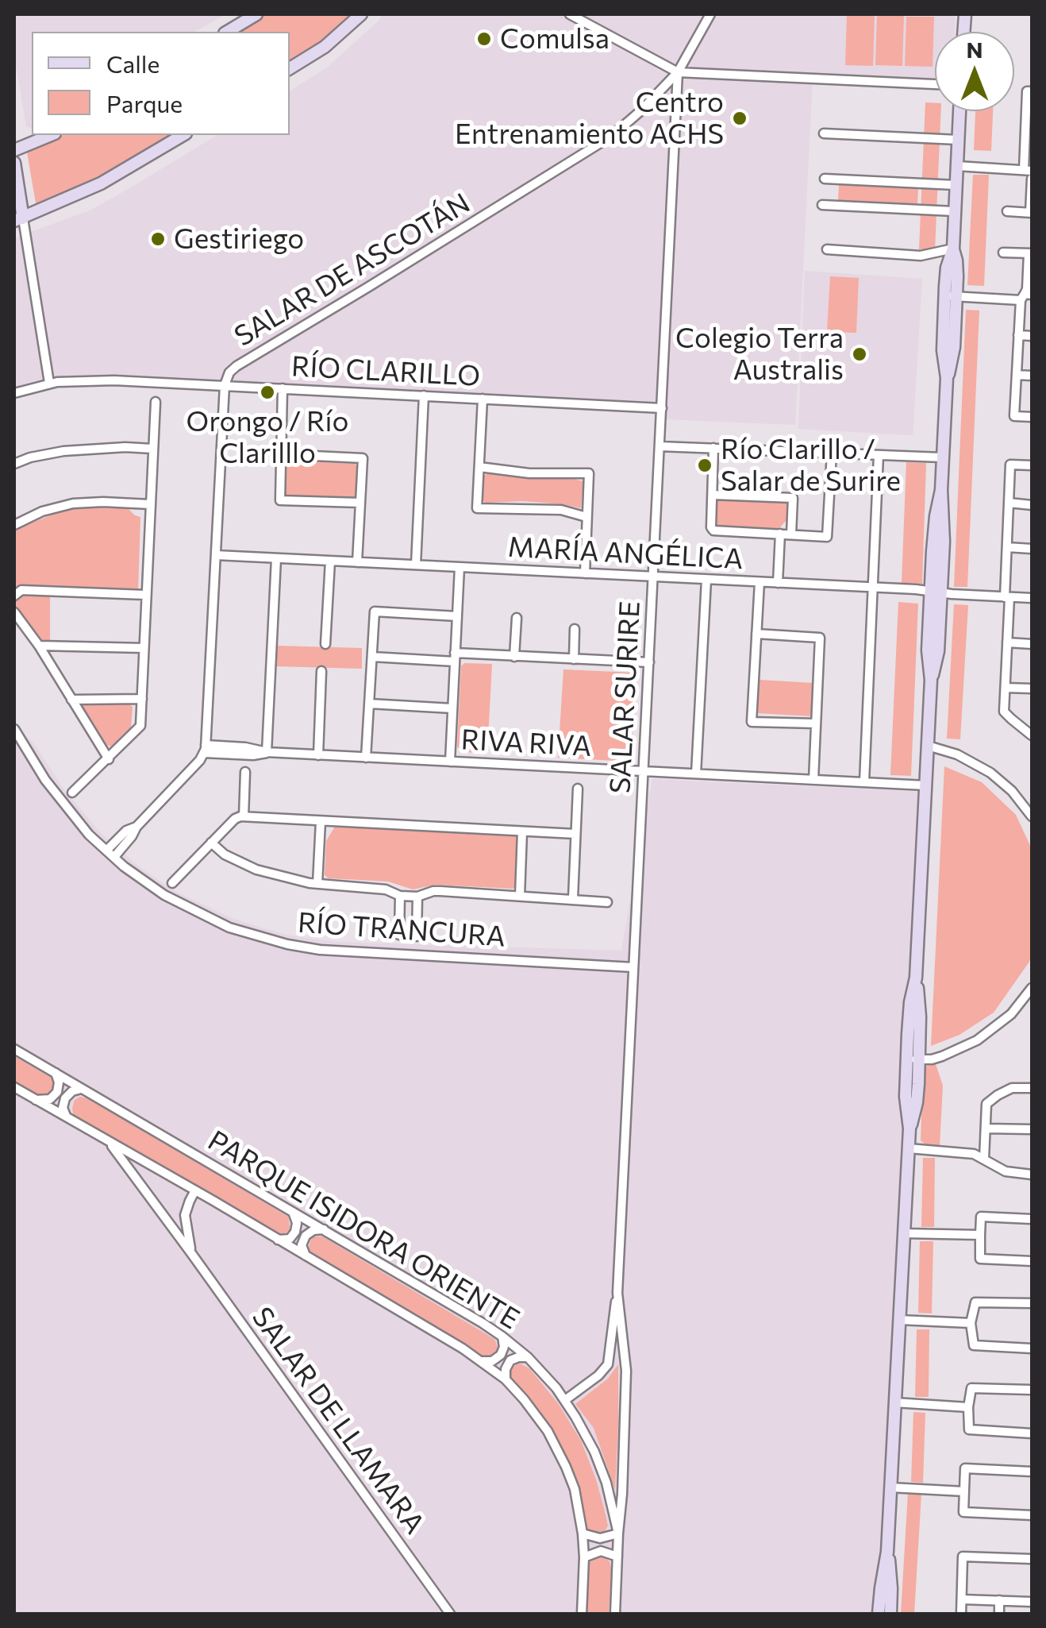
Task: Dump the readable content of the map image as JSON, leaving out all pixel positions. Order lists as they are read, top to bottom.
{
  "streets": {
    "street": [
      "SALAR DE ASCOTÁN",
      "RÍO CLARILLO",
      "MARÍA ANGÉLICA",
      "SALAR SURIRE",
      "RIVA RIVA",
      "RÍO TRANCURA",
      "PARQUE ISIDORA ORIENTE",
      "SALAR DE LLAMARA"
    ]
  },
  "crossings": [
    ["SALAR DE ASCOTÁN", "RÍO CLARILLO"],
    ["SALAR DE ASCOTÁN", "MARÍA ANGÉLICA"],
    ["SALAR DE ASCOTÁN", "SALAR SURIRE"],
    ["SALAR DE ASCOTÁN", "RIVA RIVA"],
    ["RÍO CLARILLO", "SALAR SURIRE"],
    ["MARÍA ANGÉLICA", "SALAR SURIRE"],
    ["SALAR SURIRE", "RIVA RIVA"],
    ["SALAR SURIRE", "RÍO TRANCURA"],
    ["SALAR SURIRE", "PARQUE ISIDORA ORIENTE"]
  ],
  "places": [
    "Comulsa",
    "Centro Entrenamiento ACHS",
    "Gestiriego",
    "Colegio Terra Australis",
    "Orongo / Río Clarilllo",
    "Río Clarillo / Salar de Surire"
  ],
  "legend": ["Calle", "Parque"],
  "north": "top"
}
